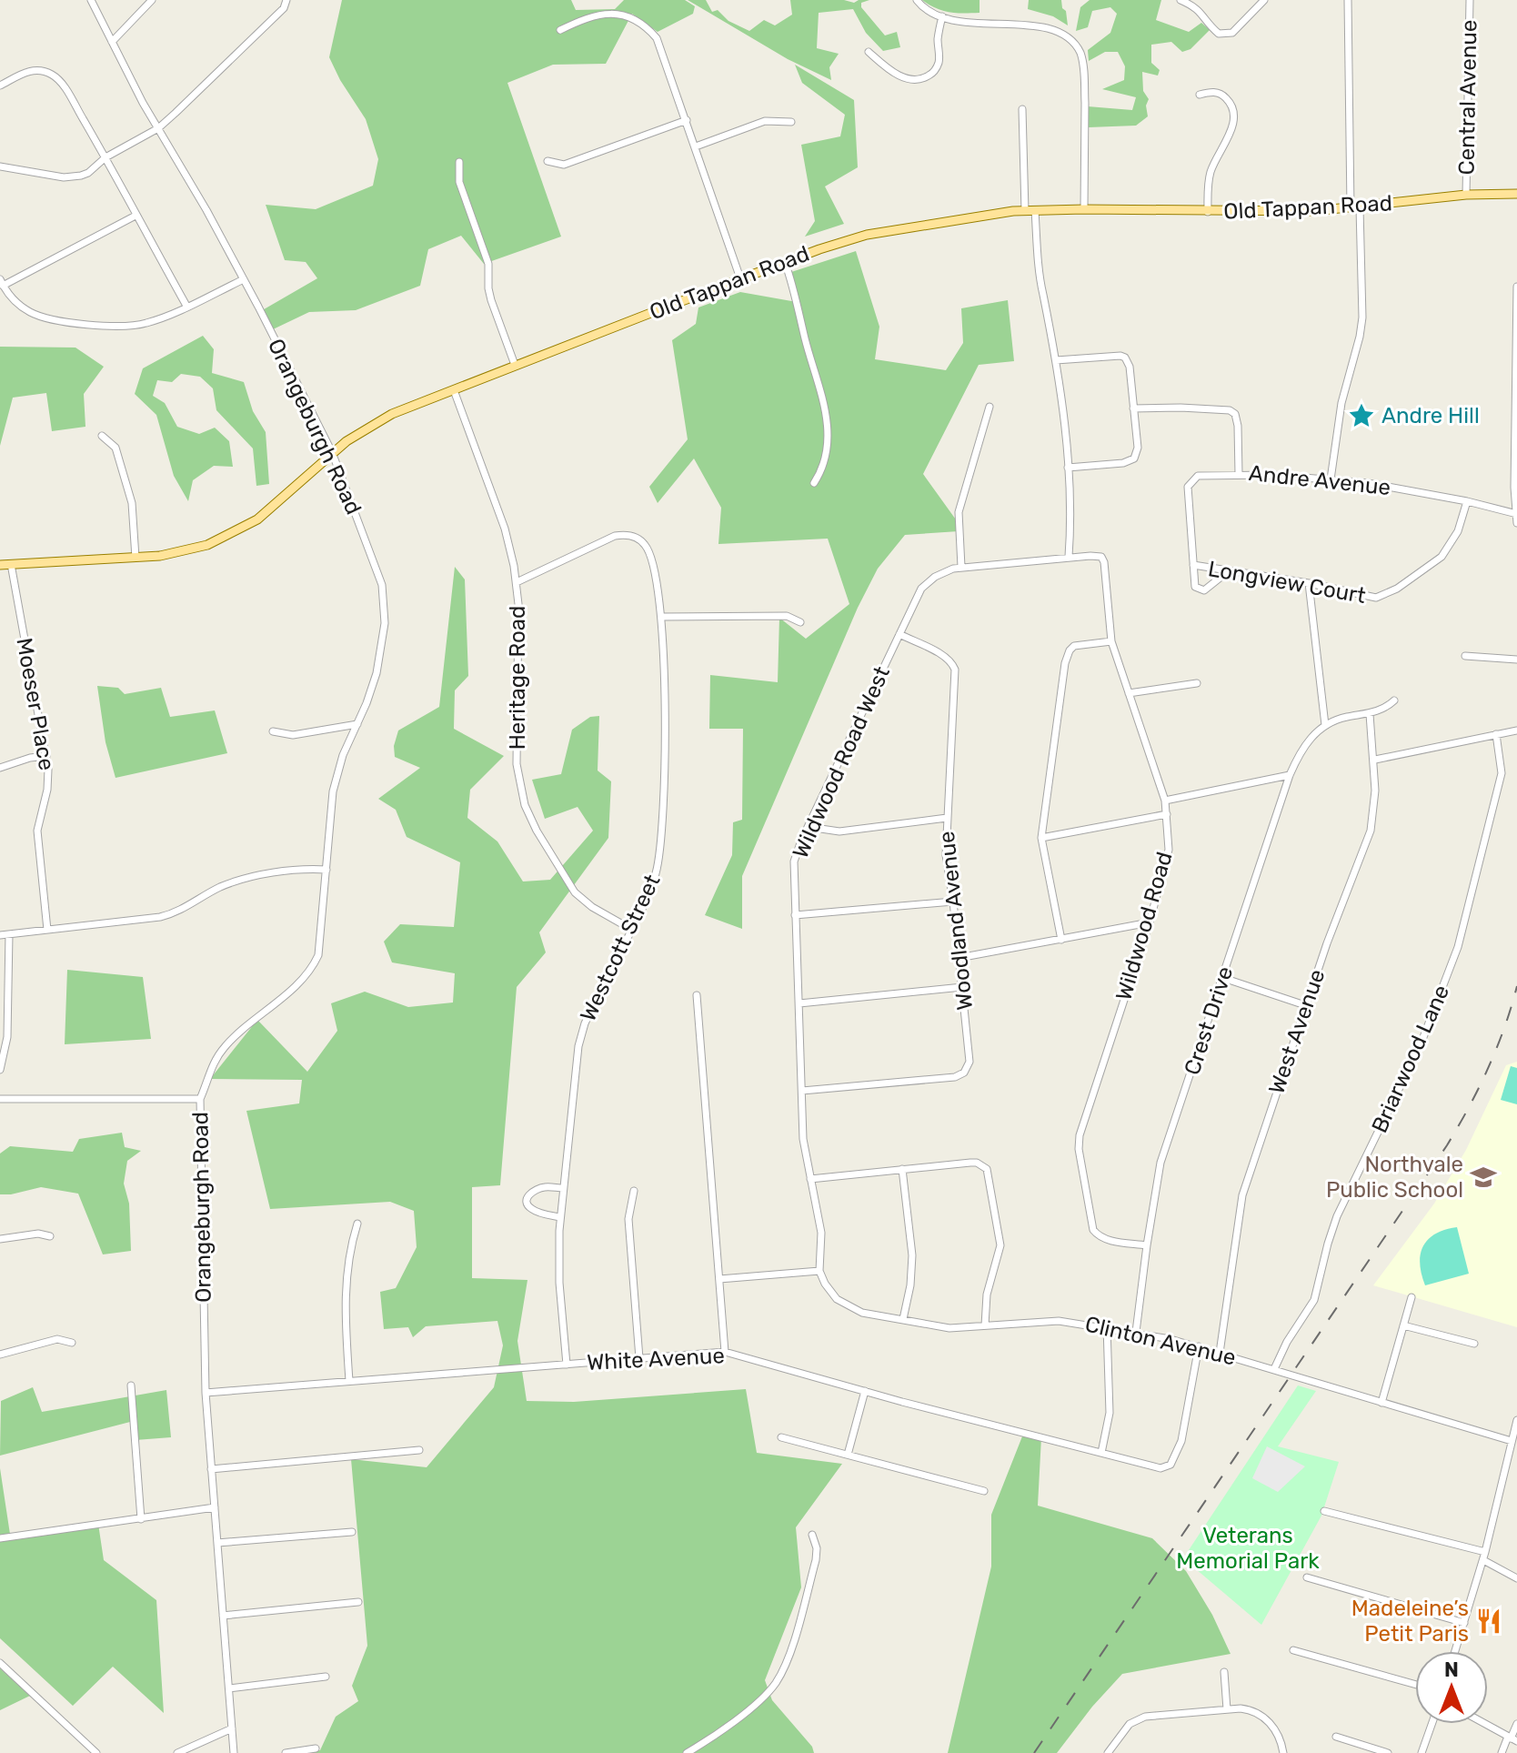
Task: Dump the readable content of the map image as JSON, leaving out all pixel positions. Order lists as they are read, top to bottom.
{
  "streets": {
    "main road": ["Old Tappan Road"],
    "street": [
      "Central Avenue",
      "Orangeburgh Road",
      "Andre Avenue",
      "Longview Court",
      "Heritage Road",
      "Moeser Place",
      "Wildwood Road West",
      "Woodland Avenue",
      "Wildwood Road",
      "Westcott Street",
      "Crest Drive",
      "West Avenue",
      "Briarwood Lane",
      "Clinton Avenue",
      "White Avenue"
    ]
  },
  "crossings": [
    ["Central Avenue", "Old Tappan Road"],
    ["Old Tappan Road", "Orangeburgh Road"],
    ["Old Tappan Road", "Heritage Road"],
    ["Old Tappan Road", "Moeser Place"],
    ["Orangeburgh Road", "White Avenue"],
    ["Andre Avenue", "Longview Court"],
    ["Heritage Road", "Westcott Street"],
    ["Wildwood Road West", "Woodland Avenue"],
    ["Wildwood Road West", "Wildwood Road"],
    ["Wildwood Road West", "Clinton Avenue"],
    ["Wildwood Road", "Crest Drive"],
    ["Westcott Street", "White Avenue"],
    ["Crest Drive", "Clinton Avenue"],
    ["West Avenue", "Clinton Avenue"],
    ["Briarwood Lane", "Clinton Avenue"],
    ["Clinton Avenue", "White Avenue"]
  ],
  "parks": ["Veterans Memorial Park"],
  "places": {
    "place": ["Andre Hill"],
    "school or university": ["Northvale Public School"],
    "restaurant": ["Madeleine’s Petit Paris"]
  },
  "north": "top"
}
